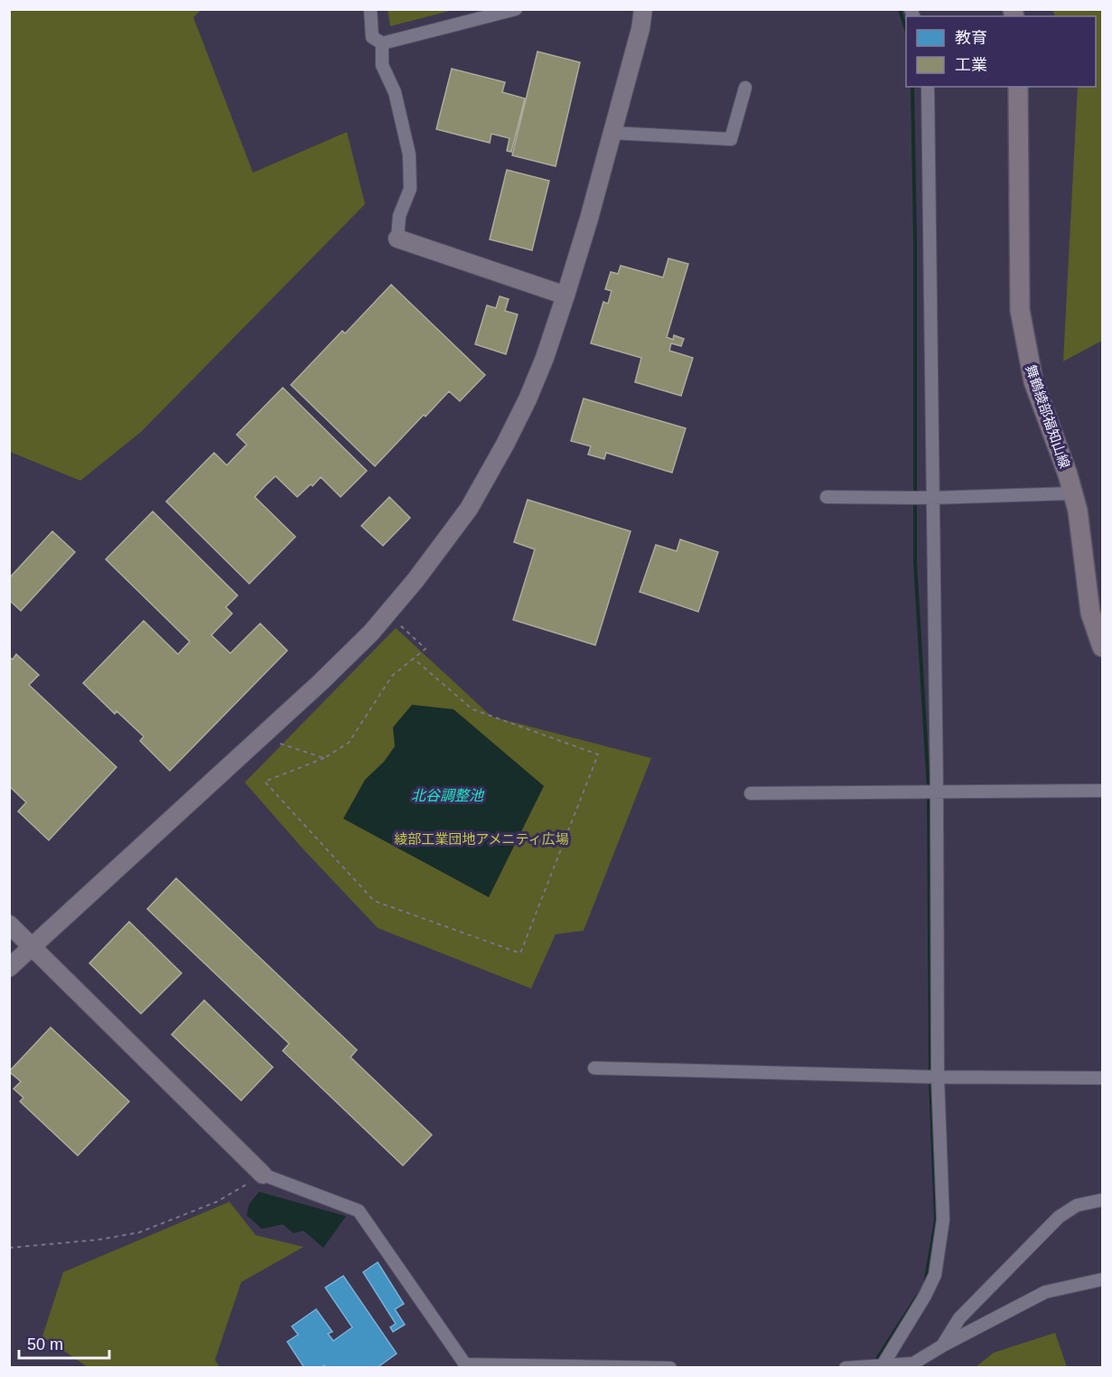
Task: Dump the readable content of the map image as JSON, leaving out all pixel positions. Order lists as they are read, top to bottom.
{
  "streets": {
    "main road": ["舞鶴綾部福知山線"]
  },
  "water": ["北谷調整池"],
  "parks": ["綾部工業団地アメニティ広場"],
  "legend": ["教育", "工業"],
  "scale_bar": "50 m"
}
